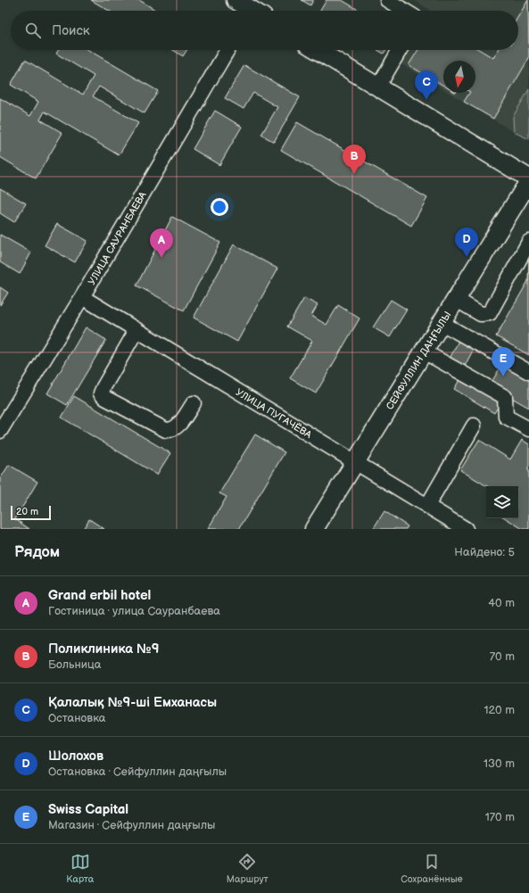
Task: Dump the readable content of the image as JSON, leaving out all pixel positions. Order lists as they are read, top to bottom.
{
  "streets": {
    "main road": ["СЕЙФУЛЛИН ДАҢҒЫЛЫ"],
    "street": ["УЛИЦА САУРАНБАЕВА", "УЛИЦА ПУГАЧЁВА"]
  },
  "crossings": [
    ["УЛИЦА САУРАНБАЕВА", "УЛИЦА ПУГАЧЁВА"],
    ["СЕЙФУЛЛИН ДАҢҒЫЛЫ", "УЛИЦА ПУГАЧЁВА"]
  ],
  "scale_bar": "20 m",
  "north": "bottom",
  "page": {
    "search": "Поиск",
    "pins": [
      "C",
      "B",
      "D",
      "A",
      "E"
    ],
    "scale": "20 m",
    "heading": ["Рядом", "Найдено: 5"],
    "list": [
      {
        "mark": "A",
        "name": "Grand erbil hotel",
        "note": "Гостиница · улица Сауранбаева",
        "value": "40 m"
      },
      {
        "mark": "B",
        "name": "Поликлиника №9",
        "note": "Больница",
        "value": "70 m"
      },
      {
        "mark": "C",
        "name": "Қалалық №9-ші Емханасы",
        "note": "Остановка",
        "value": "120 m"
      },
      {
        "mark": "D",
        "name": "Шолохов",
        "note": "Остановка · Сейфуллин даңғылы",
        "value": "130 m"
      },
      {
        "mark": "E",
        "name": "Swiss Capital",
        "note": "Магазин · Сейфуллин даңғылы",
        "value": "170 m"
      }
    ],
    "nav": ["Карта", "Маршрут", "Сохранённые"]
  }
}
